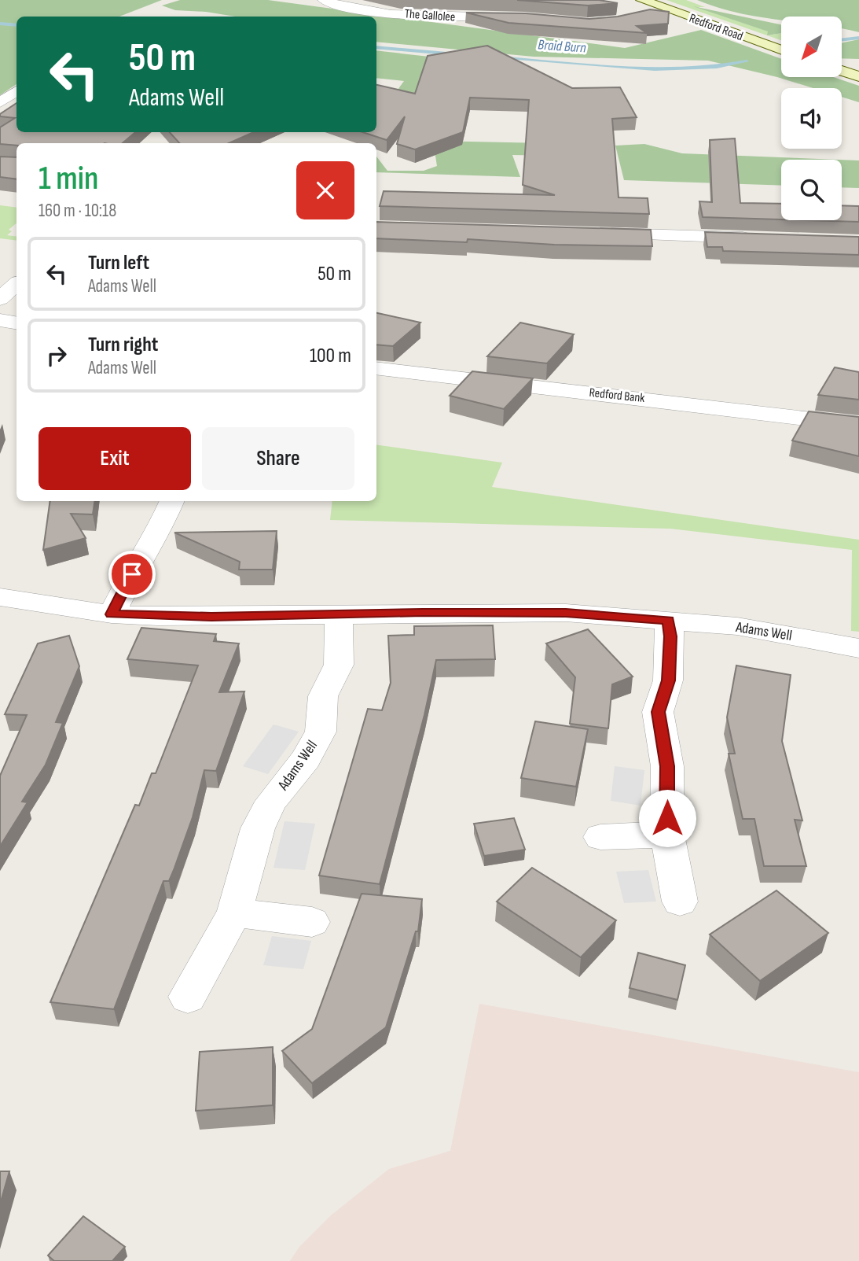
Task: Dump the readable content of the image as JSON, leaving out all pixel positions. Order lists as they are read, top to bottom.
{
  "streets": {
    "main road": ["Redford Road"],
    "street": ["The Gallolee", "Redford Bank", "Adams Well"]
  },
  "water": ["Braid Burn"],
  "north": "bottom left",
  "page": {
    "turn": ["50 m", "Adams Well"],
    "heading": ["1 min", "160 m · 10:18"],
    "list": [
      {
        "name": "Turn left",
        "note": "Adams Well",
        "value": "50 m"
      },
      {
        "name": "Turn right",
        "note": "Adams Well",
        "value": "100 m"
      }
    ],
    "buttons": ["Exit", "Share"]
  }
}
